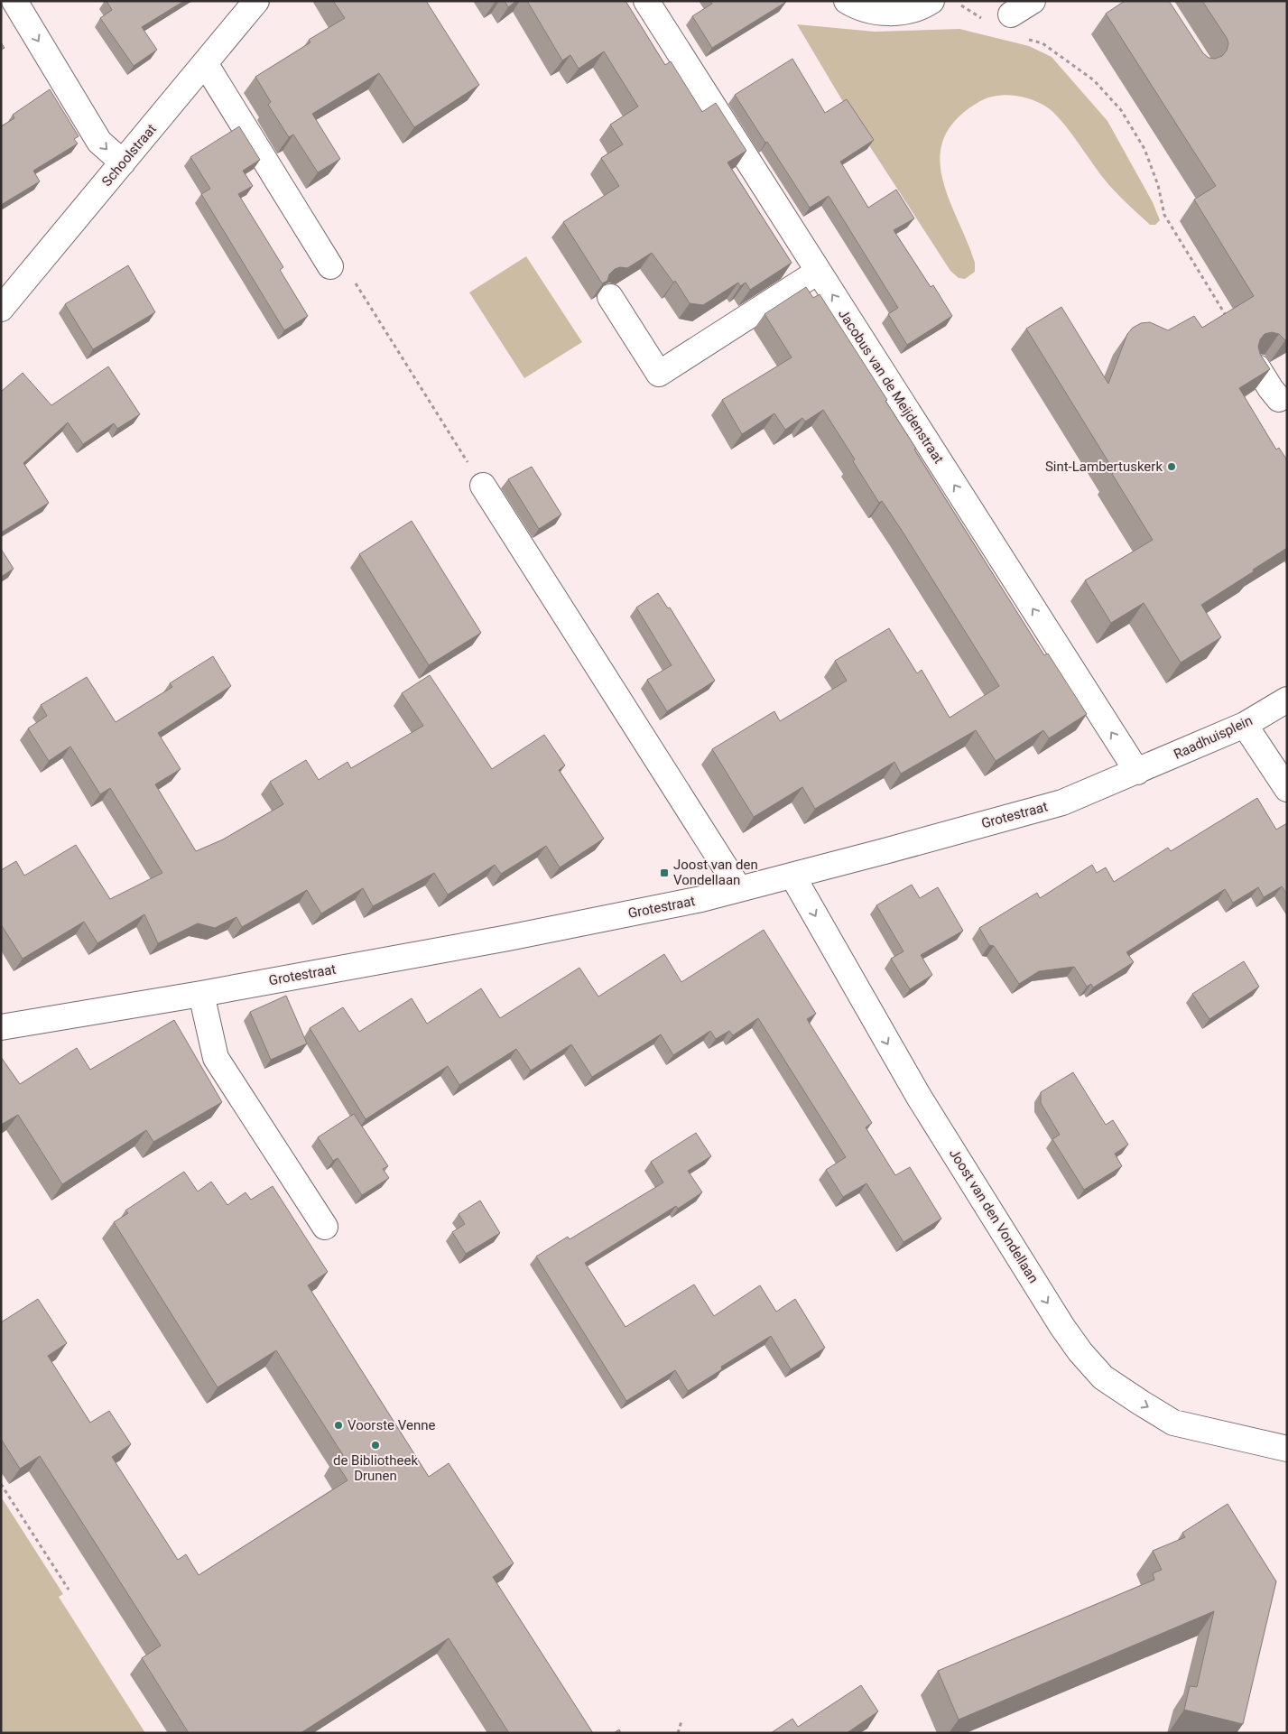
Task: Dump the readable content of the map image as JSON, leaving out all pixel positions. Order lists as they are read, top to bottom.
{
  "streets": {
    "street": [
      "Schoolstraat",
      "Jacobus van de Meijdenstraat",
      "Raadhuisplein",
      "Grotestraat",
      "Joost van den Vondellaan"
    ]
  },
  "crossings": [
    ["Jacobus van de Meijdenstraat", "Raadhuisplein"],
    ["Jacobus van de Meijdenstraat", "Grotestraat"],
    ["Raadhuisplein", "Grotestraat"],
    ["Grotestraat", "Joost van den Vondellaan"]
  ],
  "one_way": ["Jacobus van de Meijdenstraat", "Joost van den Vondellaan"],
  "places": {
    "other": ["Sint-Lambertuskerk", "Voorste Venne", "de Bibliotheek Drunen"],
    "transit": ["Joost van den Vondellaan"]
  }
}
